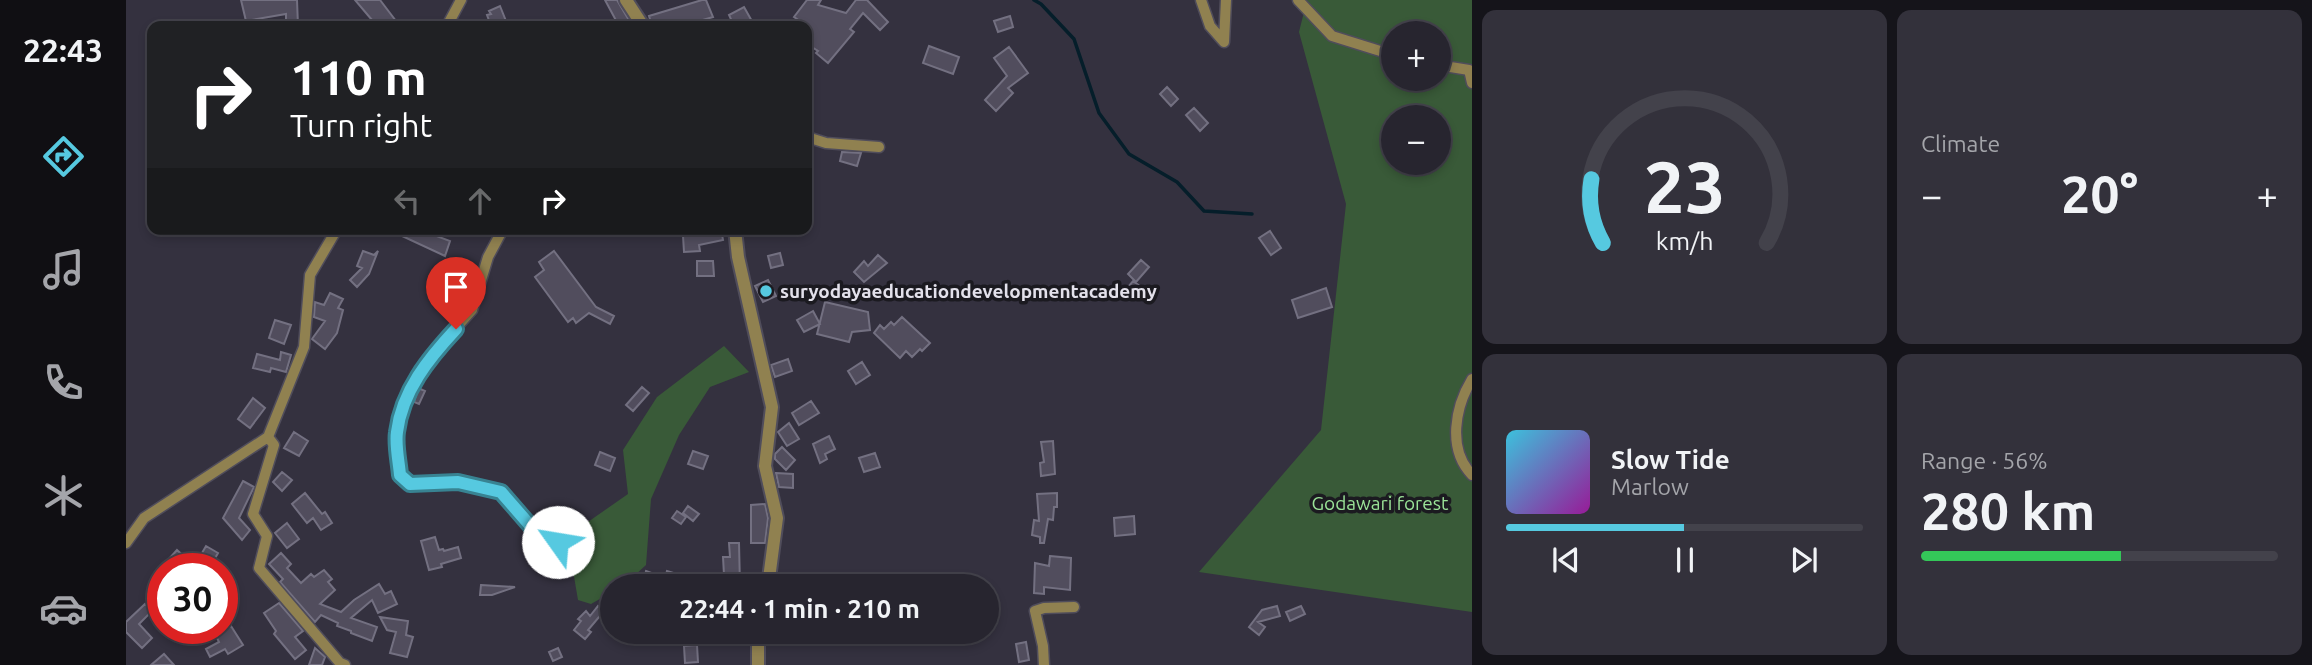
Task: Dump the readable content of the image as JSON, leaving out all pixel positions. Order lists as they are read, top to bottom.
{
  "parks": ["Godawari forest"],
  "places": ["suryodayaeducationdevelopmentacademy"],
  "page": {
    "tabs": "22:43",
    "tile": [
      "Climate",
      ["Range · 56%", "280 km"]
    ],
    "map_buttons": ["+", "−"],
    "turn": ["110 m", "Turn right"],
    "heat": ["−", "20°", "+"],
    "song": ["Slow Tide", "Marlow"],
    "limit": "30",
    "trip": "22:44 · 1 min · 210 m",
    "gauge": ["23", "km/h"]
  }
}
